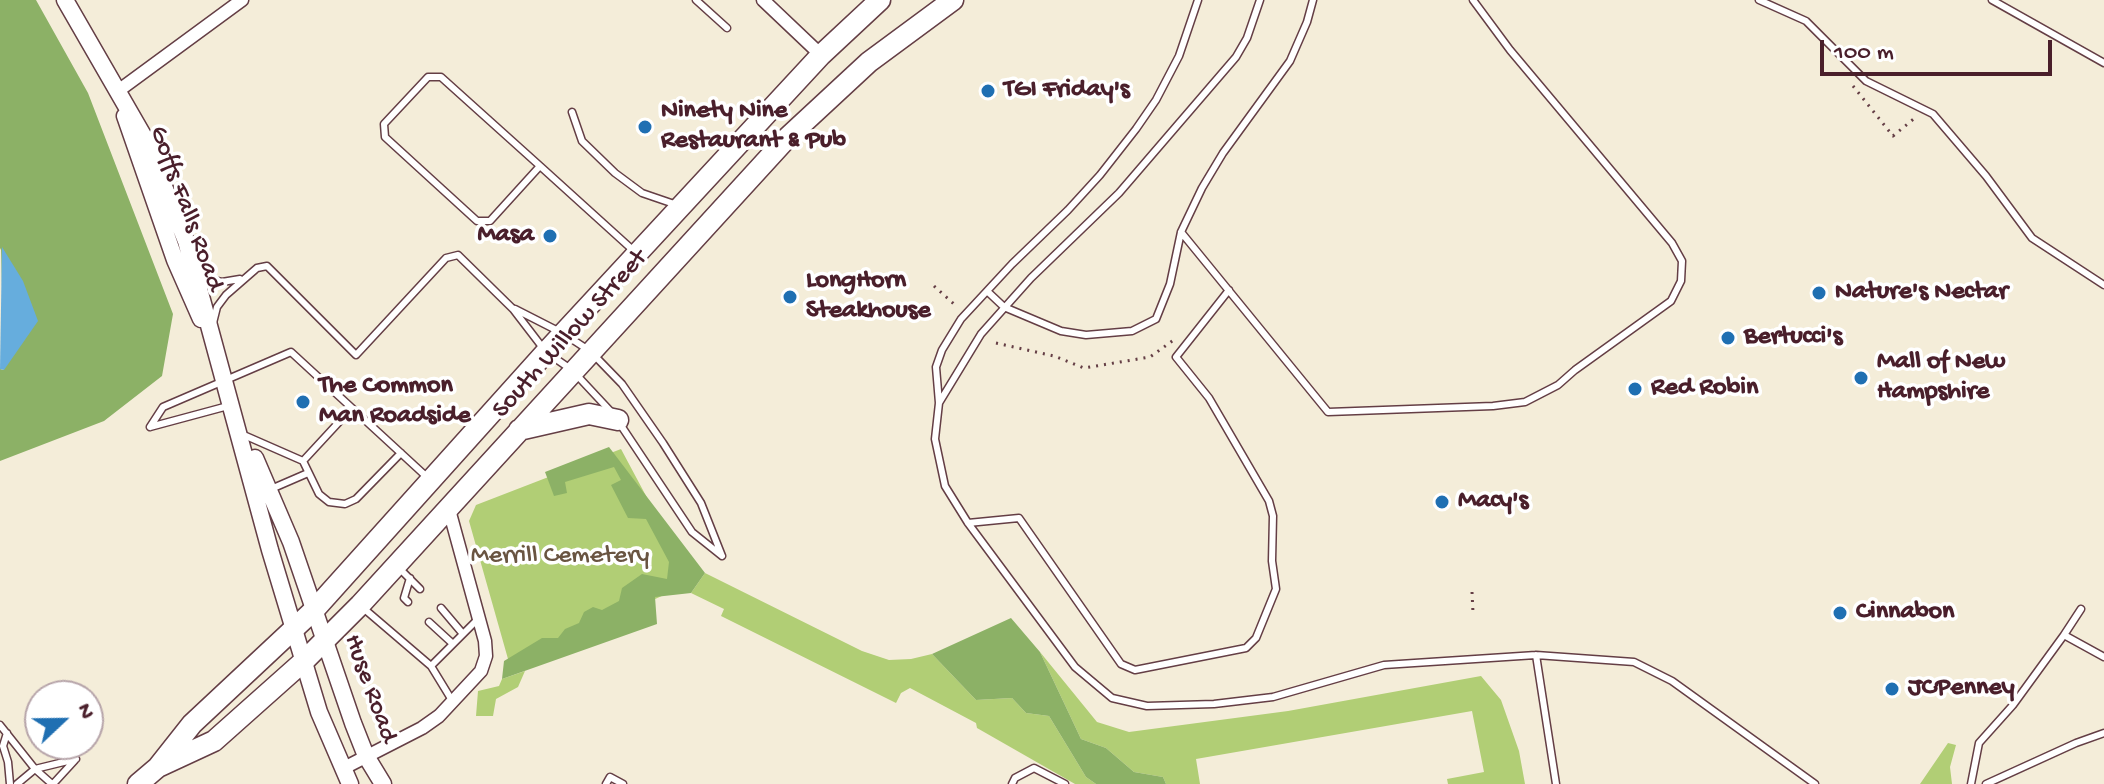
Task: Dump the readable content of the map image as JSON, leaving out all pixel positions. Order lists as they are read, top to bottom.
{
  "streets": {
    "main road": ["South Willow Street"],
    "street": ["Goffs Falls Road", "Huse Road"]
  },
  "crossings": [
    ["Goffs Falls Road", "South Willow Street"],
    ["Goffs Falls Road", "Huse Road"],
    ["South Willow Street", "Huse Road"]
  ],
  "parks": ["Merrill Cemetery"],
  "places": [
    "TGI Friday's",
    "Ninety Nine Restaurant & Pub",
    "Masa",
    "Nature's Nectar",
    "LongHorn Steakhouse",
    "Bertucci's",
    "Mall of New Hampshire",
    "Red Robin",
    "The Common Man Roadside",
    "Macy's",
    "Cinnabon",
    "JCPenney"
  ],
  "scale_bar": "100 m",
  "north": "right"
}
